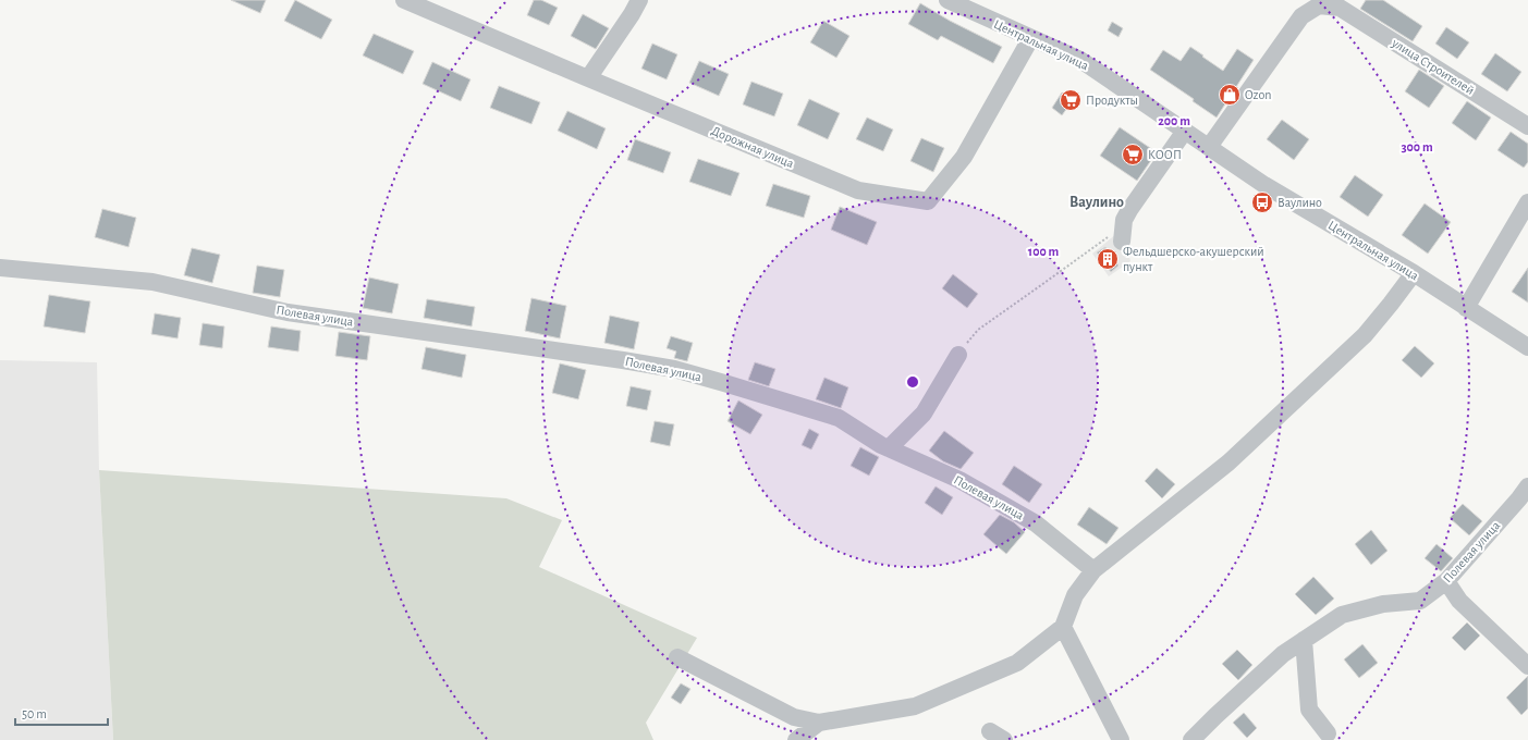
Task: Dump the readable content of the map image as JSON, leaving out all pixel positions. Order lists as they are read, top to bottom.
{
  "streets": {
    "street": [
      "Центральная улица",
      "улица Строителей",
      "Дорожная улица",
      "Полевая улица"
    ]
  },
  "crossings": [
    ["Центральная улица", "Дорожная улица"]
  ],
  "districts": ["Ваулино"],
  "places": {
    "shop": ["Ozon"],
    "supermarket": ["Продукты", "КООП"],
    "bus stop": ["Ваулино"],
    "building": ["Фельдшерско-акушерский пункт"]
  },
  "scale_bar": "50 m",
  "rings": ["200 m", "300 m", "100 m"]
}
